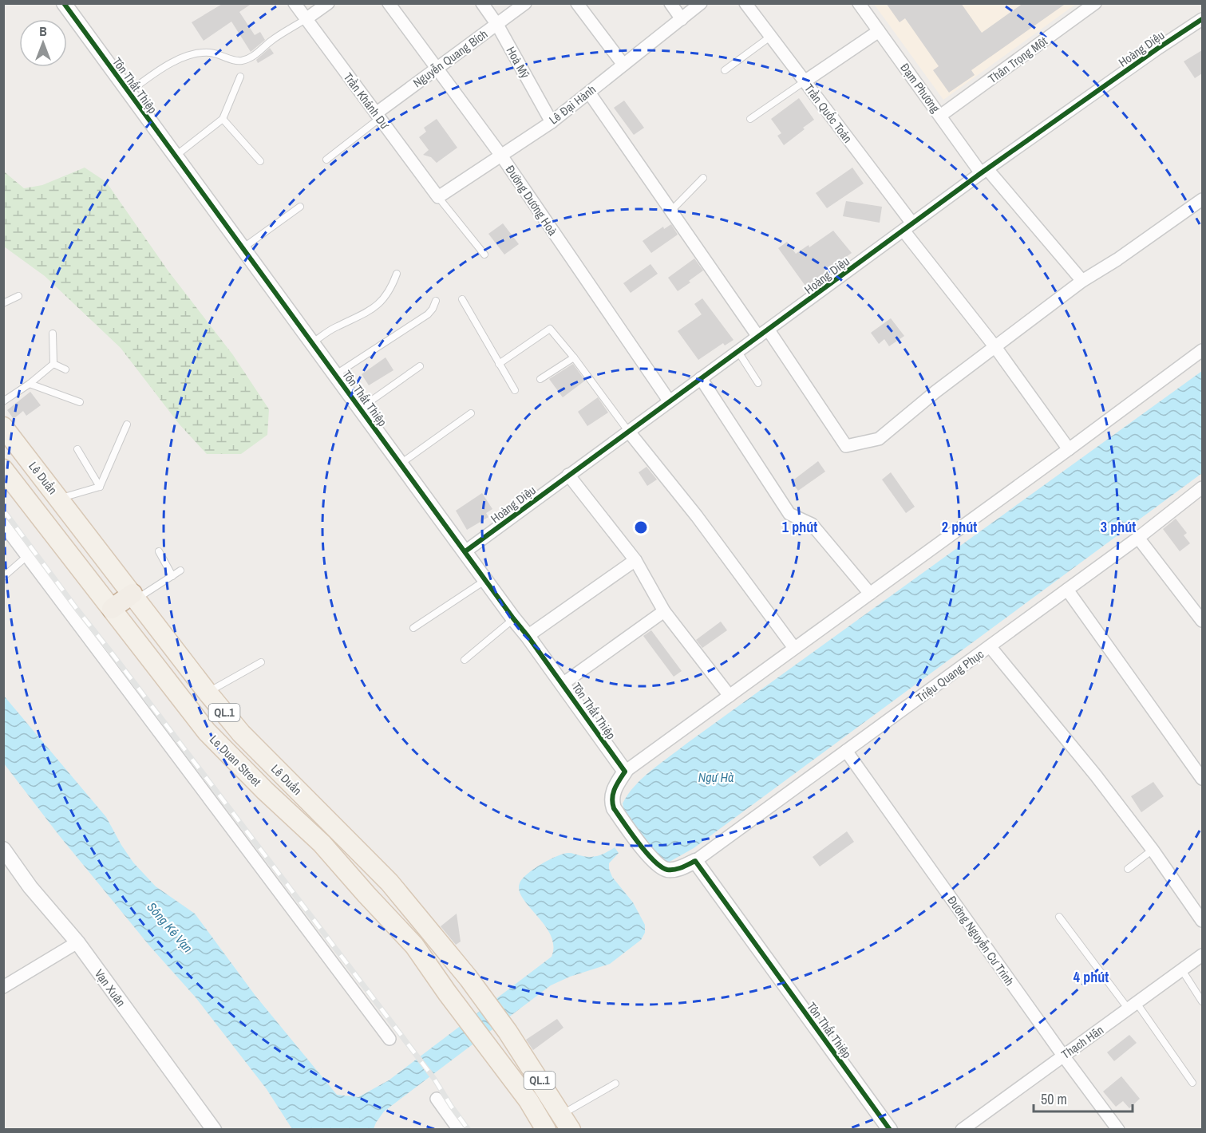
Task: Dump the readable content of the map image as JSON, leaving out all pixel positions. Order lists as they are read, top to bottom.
{
  "streets": {
    "main road": ["Lê Duẩn", "QL.1", "Le Duan Street"],
    "street": [
      "Hoàng Diệu",
      "Nguyễn Quang Bích",
      "Thân Trọng Một",
      "Hoà Mỹ",
      "Tôn Thất Thiệp",
      "Đạm Phương",
      "Trần Khánh Dư",
      "Lê Đại Hành",
      "Trần Quốc Toản",
      "Đường Dương Hoà",
      "Triệu Quang Phục",
      "Đường Nguyễn Cư Trinh",
      "Vạn Xuân",
      "Thạch Hãn"
    ]
  },
  "crossings": [
    ["Hoàng Diệu", "Tôn Thất Thiệp"],
    ["Hoàng Diệu", "Đạm Phương"],
    ["Hoàng Diệu", "Trần Quốc Toản"],
    ["Hoàng Diệu", "Đường Dương Hoà"],
    ["Nguyễn Quang Bích", "Hoà Mỹ"],
    ["Nguyễn Quang Bích", "Trần Khánh Dư"],
    ["Nguyễn Quang Bích", "Đường Dương Hoà"],
    ["Thân Trọng Một", "Đạm Phương"],
    ["Hoà Mỹ", "Lê Đại Hành"],
    ["Tôn Thất Thiệp", "Triệu Quang Phục"],
    ["Trần Khánh Dư", "Lê Đại Hành"],
    ["Lê Đại Hành", "Đường Dương Hoà"],
    ["Triệu Quang Phục", "Đường Nguyễn Cư Trinh"],
    ["Đường Nguyễn Cư Trinh", "Thạch Hãn"]
  ],
  "water": ["Ngự Hà", "Sông Kẻ Vạn"],
  "scale_bar": "50 m",
  "north": "top",
  "rings": [
    "1 phút",
    "2 phút",
    "3 phút",
    "4 phút"
  ]
}
